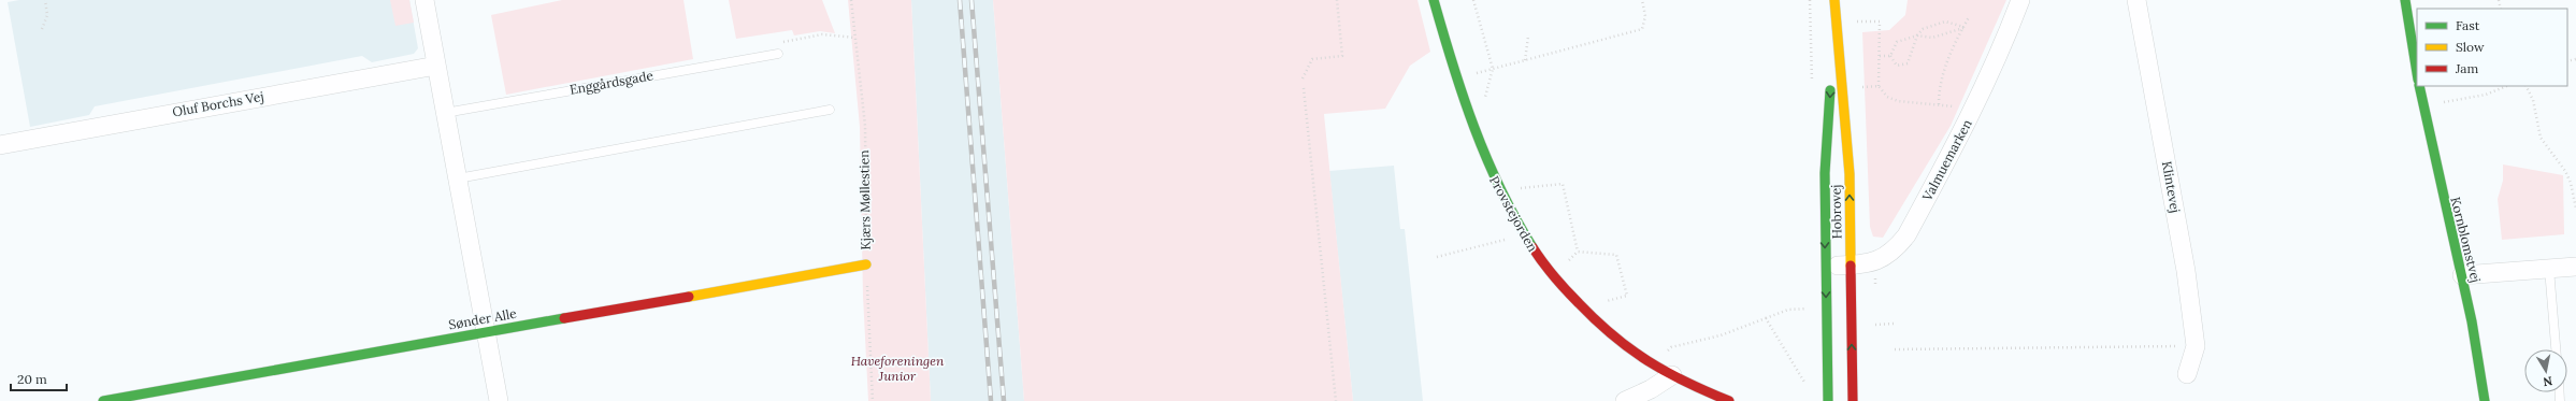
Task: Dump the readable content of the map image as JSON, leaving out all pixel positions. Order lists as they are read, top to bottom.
{
  "streets": {
    "street": [
      "Oluf Borchs Vej",
      "Valmuemarken",
      "Klintevej",
      "Hobrovej",
      "Provstejorden",
      "Kornblomstvej",
      "Sønder Alle"
    ],
    "lane": ["Enggårdsgade"],
    "path": ["Kjærs Møllestien"]
  },
  "crossings": [
    ["Valmuemarken", "Hobrovej"],
    ["Kjærs Møllestien", "Sønder Alle"]
  ],
  "parks": ["Haveforeningen Junior"],
  "legend": ["Fast", "Slow", "Jam"],
  "scale_bar": "20 m",
  "north": "bottom"
}
